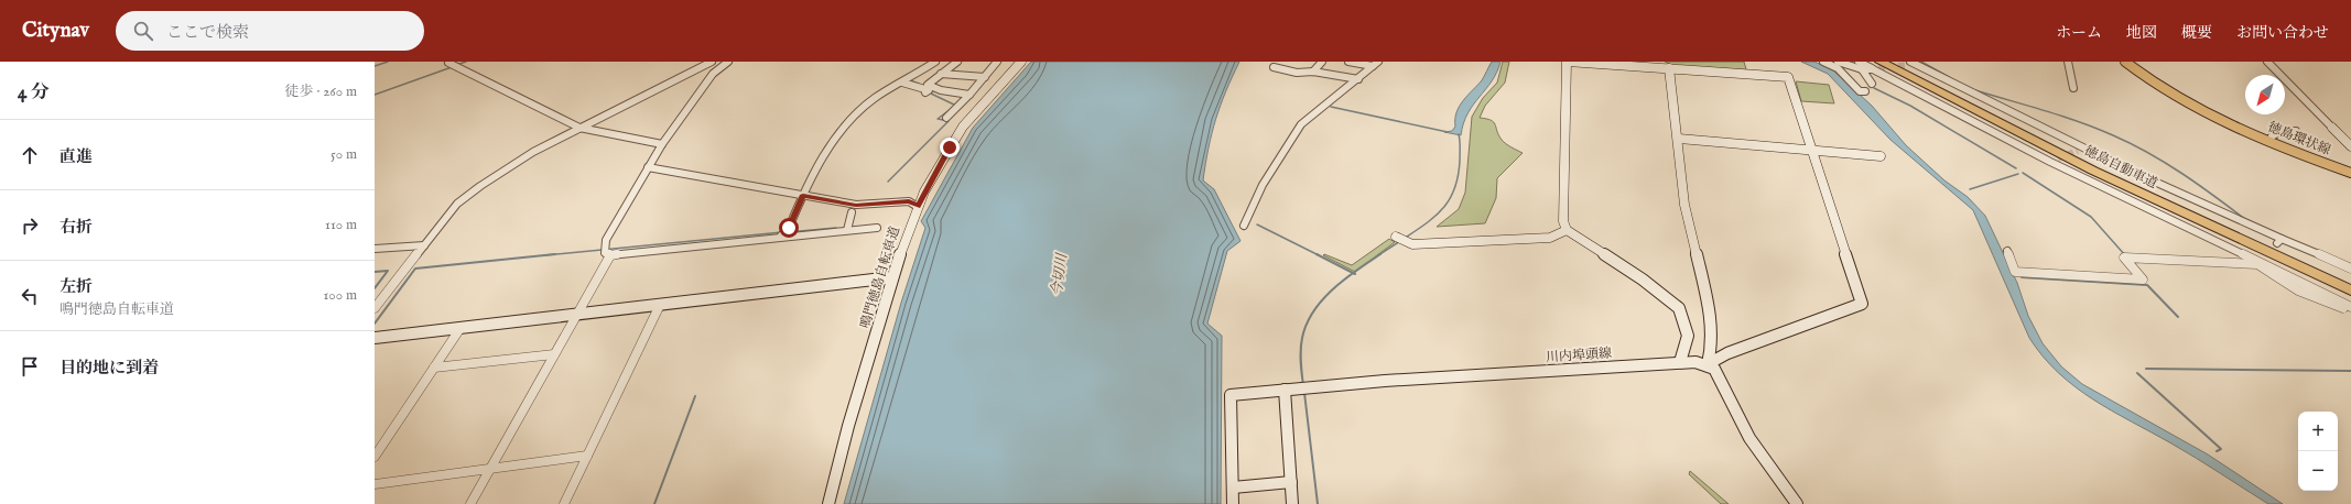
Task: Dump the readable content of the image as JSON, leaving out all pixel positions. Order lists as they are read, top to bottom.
{
  "streets": {
    "highway": ["徳島自動車道"],
    "main road": ["徳島環状線"],
    "street": ["鳴門徳島自転車道", "川内埠頭線"]
  },
  "water": ["今切川"],
  "north": "bottom left",
  "page": {
    "header": "Citynav",
    "search": "ここで検索",
    "nav": [
      "ホーム",
      "地図",
      "概要",
      "お問い合わせ"
    ],
    "heading": ["4 分", "徒歩 · 260 m"],
    "list": [
      ["直進", "50 m"],
      ["右折", "110 m"],
      ["左折", "鳴門徳島自転車道", "100 m"],
      "目的地に到着"
    ],
    "map_buttons": ["+", "−"]
  }
}
